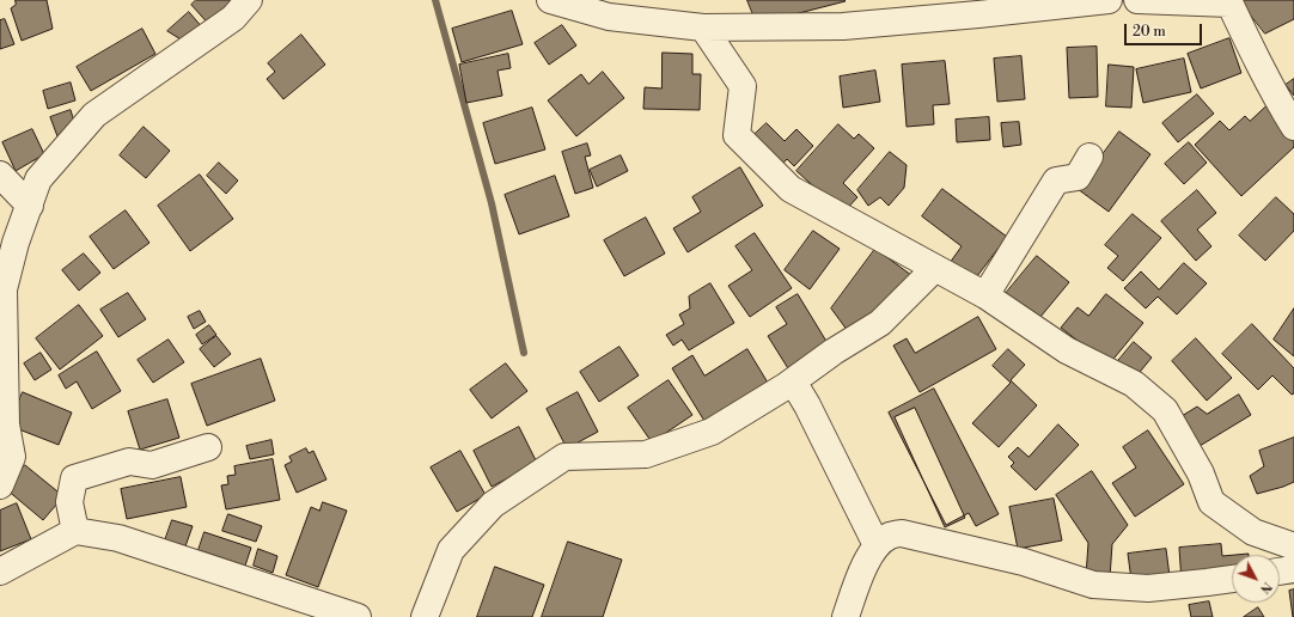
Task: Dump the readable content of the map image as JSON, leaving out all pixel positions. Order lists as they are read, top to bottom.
{
  "scale_bar": "20 m",
  "north": "bottom right"
}
